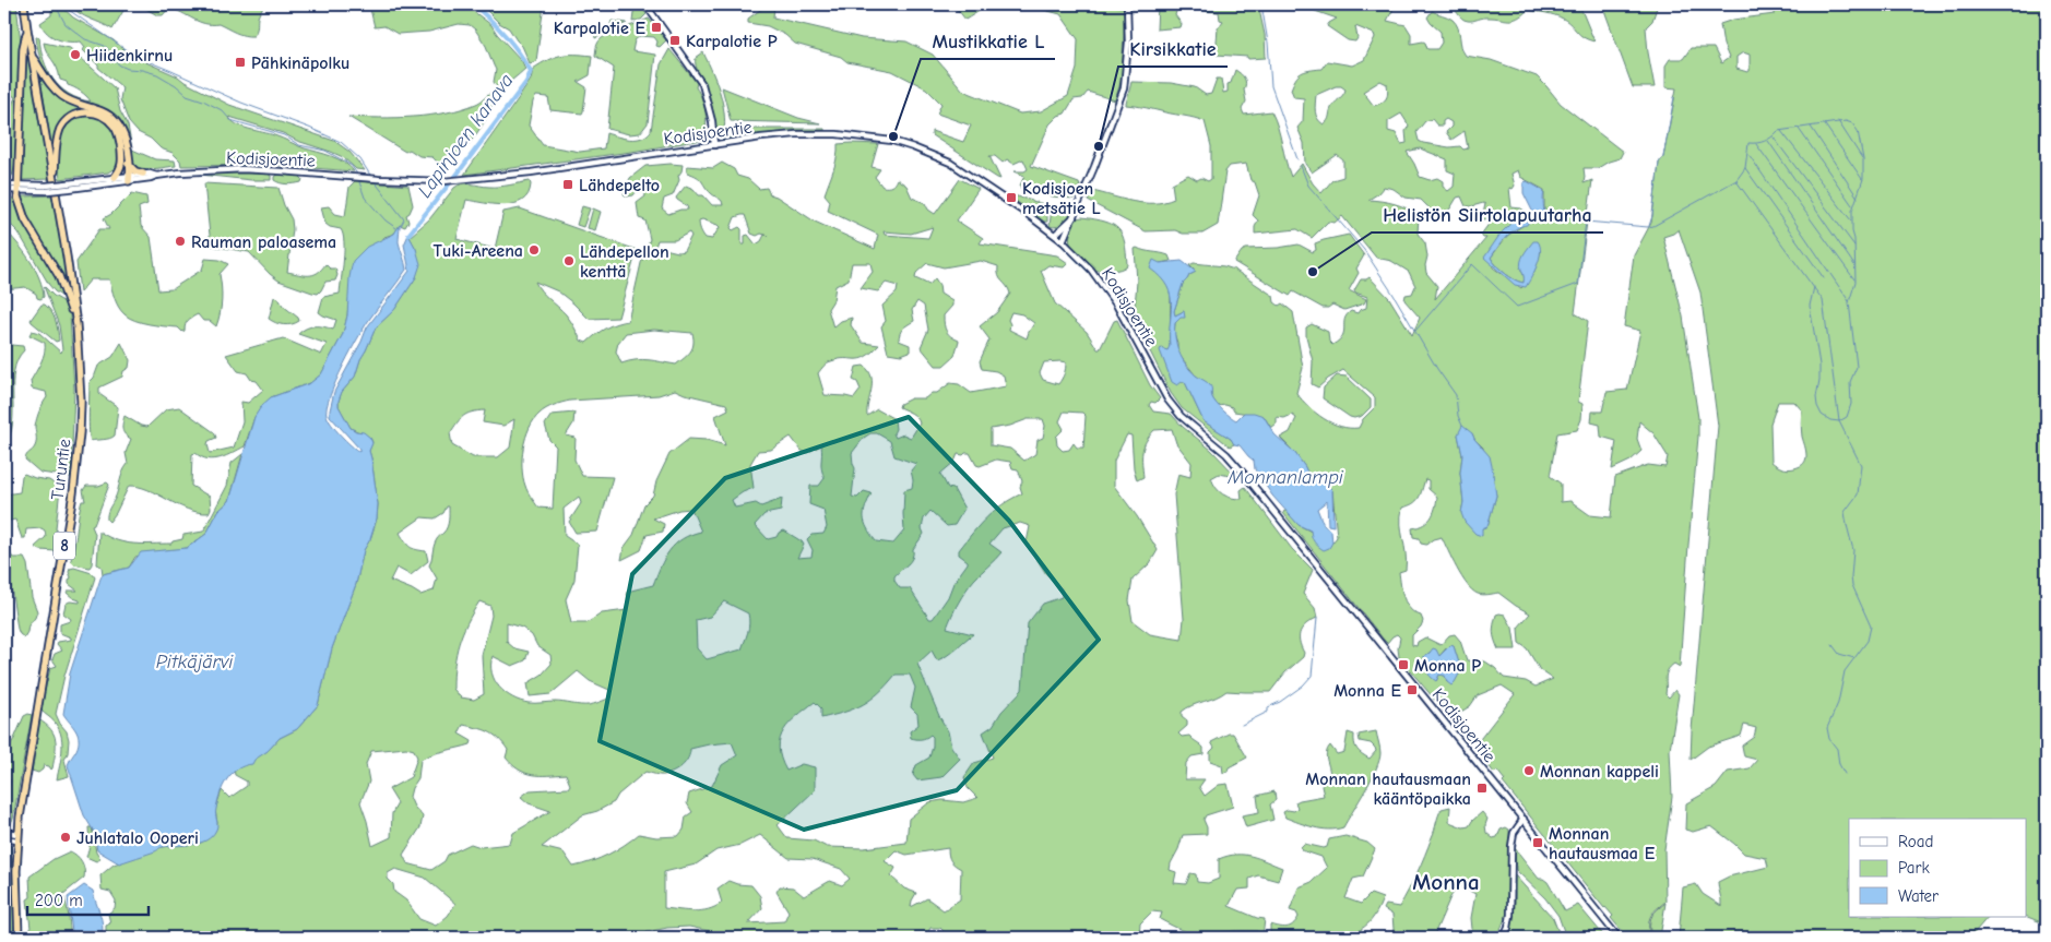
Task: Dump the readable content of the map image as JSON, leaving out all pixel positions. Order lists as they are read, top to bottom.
{
  "streets": {
    "highway": ["Turuntie", "8"],
    "street": ["Kodisjoentie"]
  },
  "districts": ["Monna"],
  "water": ["Lapinjoen kanava", "Monnanlampi", "Pitkäjärvi"],
  "places": {
    "transit": [
      "Karpalotie E",
      "Karpalotie P",
      "Pähkinäpolku",
      "Lähdepelto",
      "Kodisjoen metsätie L",
      "Monna P",
      "Monna E",
      "Monnan hautausmaan kääntöpaikka",
      "Monnan hautausmaa E"
    ],
    "other": [
      "Hiidenkirnu",
      "Mustikkatie L",
      "Kirsikkatie",
      "Rauman paloasema",
      "Tuki-Areena",
      "Lähdepellon kenttä",
      "Helistön Siirtolapuutarha",
      "Monnan kappeli",
      "Juhlatalo Ooperi"
    ]
  },
  "legend": ["Road", "Park", "Water"],
  "scale_bar": "200 m"
}
